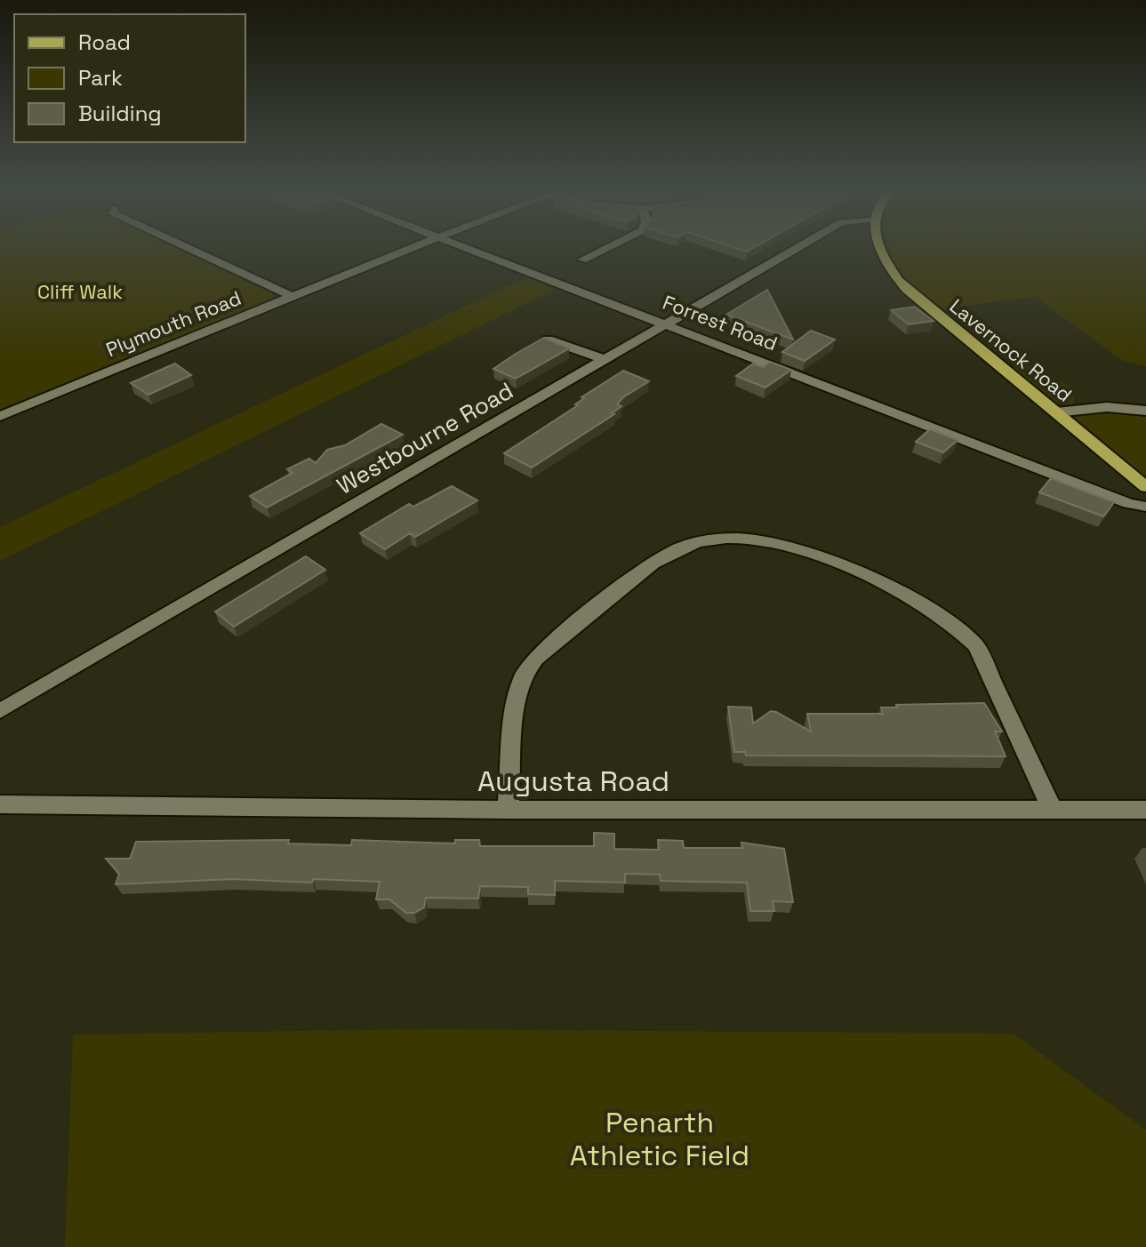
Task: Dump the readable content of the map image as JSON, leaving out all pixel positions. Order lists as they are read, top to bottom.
{
  "streets": {
    "main road": ["Lavernock Road"],
    "street": [
      "Forrest Road",
      "Plymouth Road",
      "Westbourne Road",
      "Augusta Road"
    ]
  },
  "crossings": [
    ["Forrest Road", "Westbourne Road"]
  ],
  "parks": ["Cliff Walk", "Penarth Athletic Field"],
  "legend": ["Road", "Park", "Building"]
}
